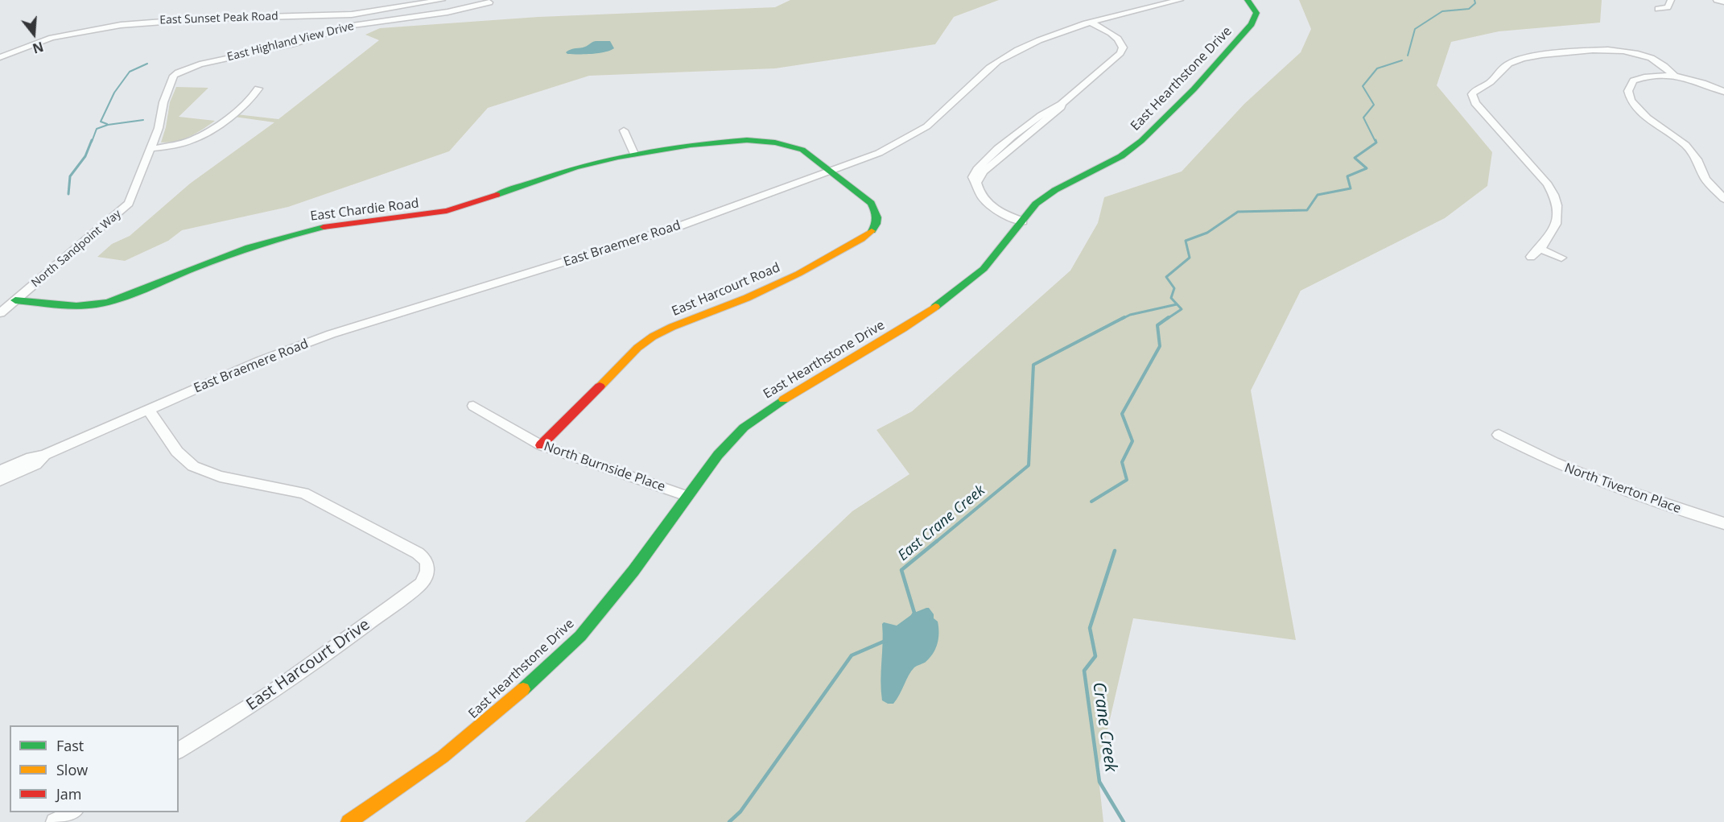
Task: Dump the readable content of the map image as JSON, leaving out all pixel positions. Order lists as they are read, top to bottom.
{
  "streets": {
    "street": [
      "East Sunset Peak Road",
      "East Highland View Drive",
      "East Hearthstone Drive",
      "East Chardie Road",
      "East Braemere Road",
      "North Sandpoint Way",
      "East Harcourt Road",
      "North Burnside Place",
      "North Tiverton Place",
      "East Harcourt Drive"
    ]
  },
  "crossings": [
    ["East Highland View Drive", "North Sandpoint Way"],
    ["East Hearthstone Drive", "North Burnside Place"],
    ["East Chardie Road", "East Braemere Road"],
    ["East Chardie Road", "North Sandpoint Way"],
    ["East Chardie Road", "East Harcourt Road"],
    ["East Braemere Road", "East Harcourt Road"],
    ["East Braemere Road", "East Harcourt Drive"],
    ["East Harcourt Road", "North Burnside Place"]
  ],
  "water": ["East Crane Creek", "Crane Creek"],
  "legend": ["Fast", "Slow", "Jam"],
  "north": "bottom"
}
